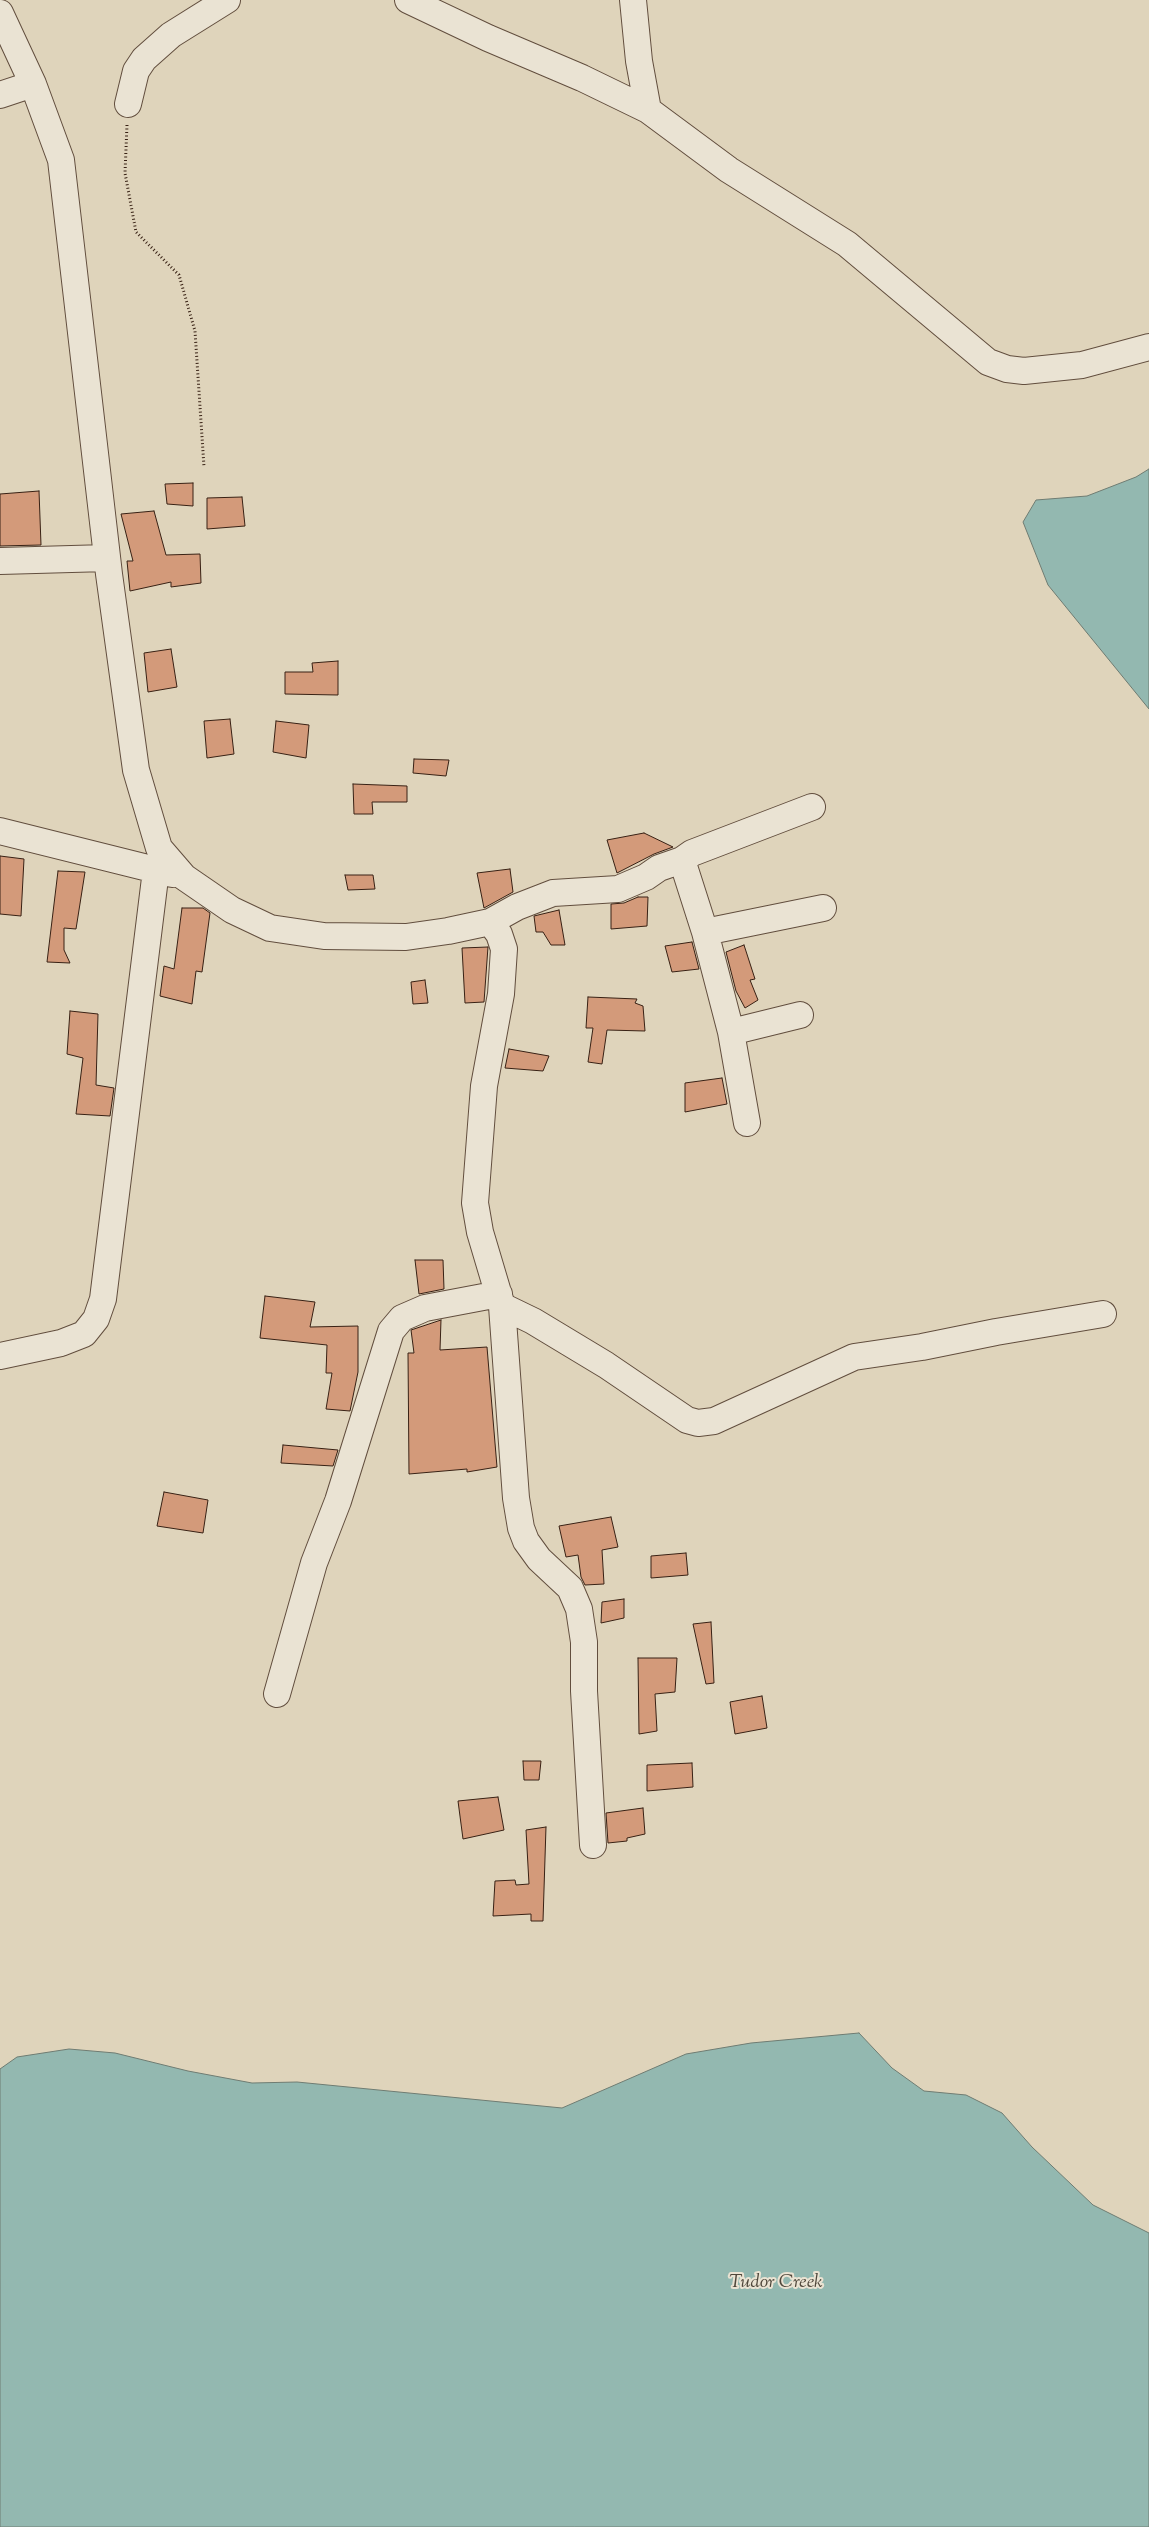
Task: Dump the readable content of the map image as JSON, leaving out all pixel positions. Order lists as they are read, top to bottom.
{
  "water": ["Tudor Creek"]
}
